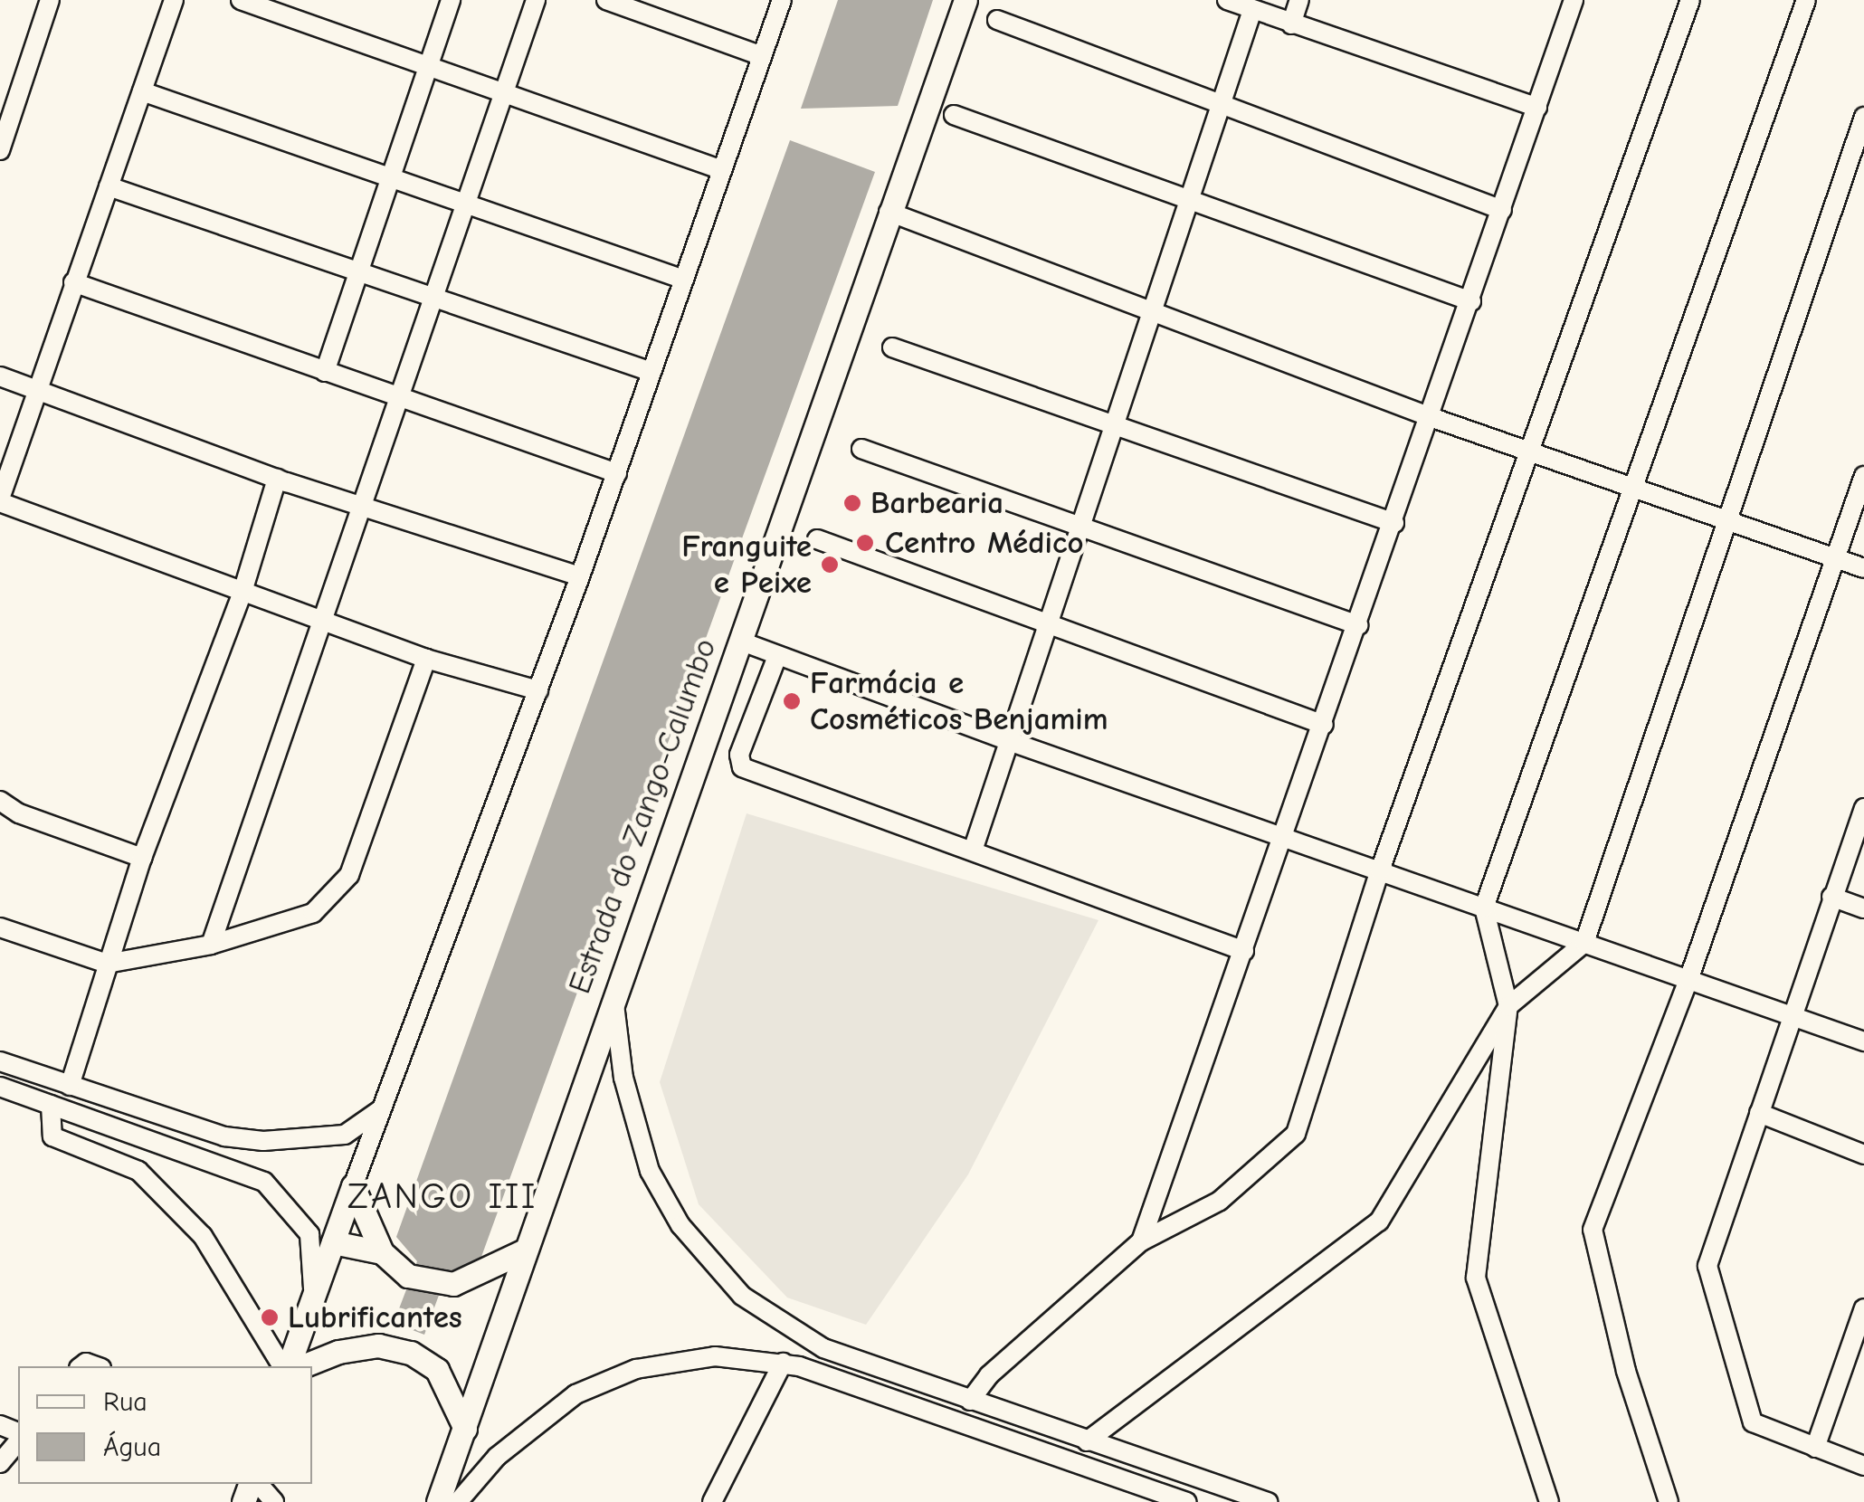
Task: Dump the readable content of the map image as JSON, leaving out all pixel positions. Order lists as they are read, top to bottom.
{
  "streets": {
    "main road": ["Estrada do Zango-Calumbo"]
  },
  "districts": ["ZANGO III"],
  "places": [
    "Barbearia",
    "Centro Médico",
    "Franguite e Peixe",
    "Farmácia e Cosméticos Benjamim",
    "Lubrificantes"
  ],
  "legend": ["Rua", "Água"]
}
